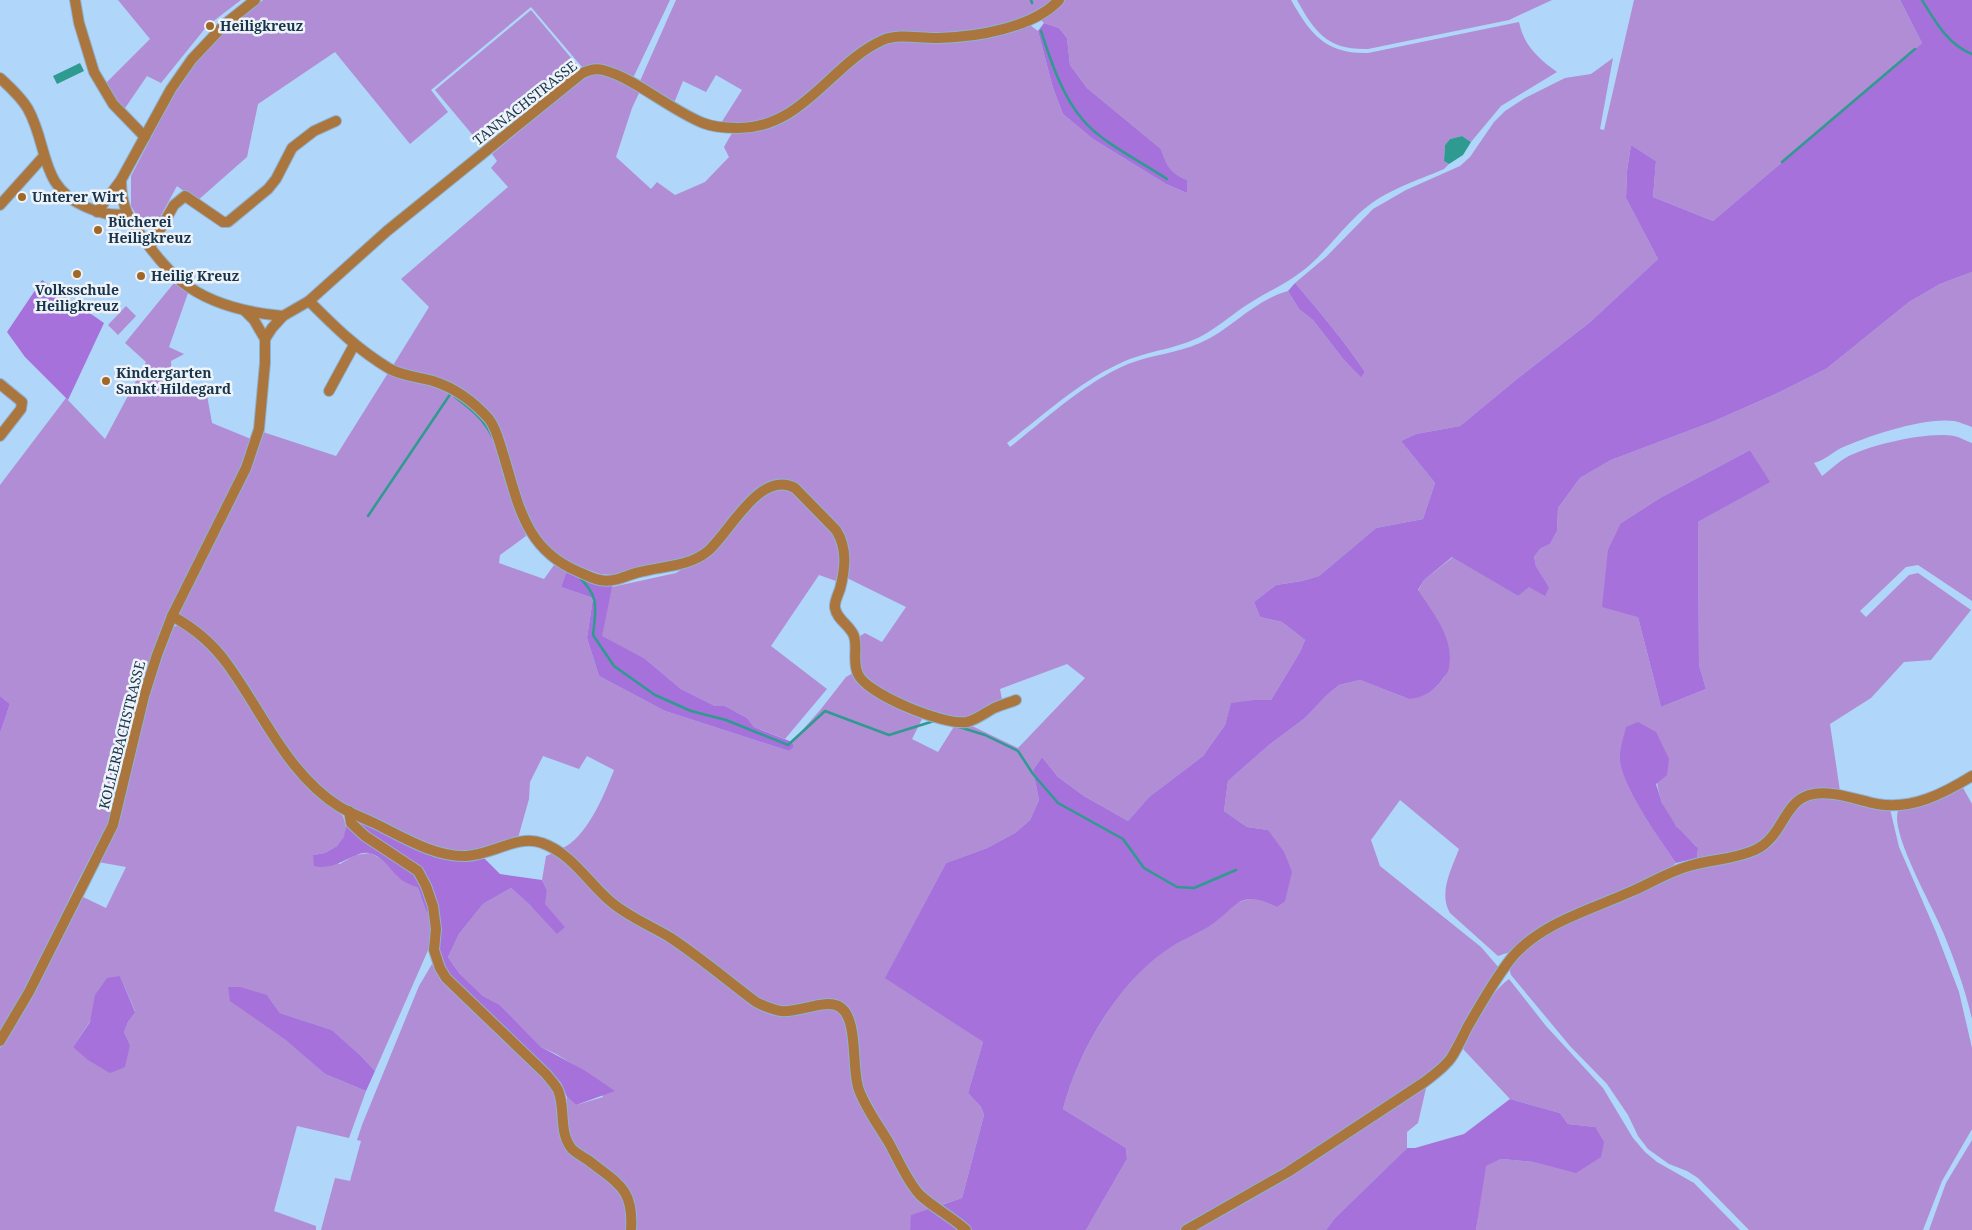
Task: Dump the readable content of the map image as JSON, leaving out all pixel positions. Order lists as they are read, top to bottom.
{
  "streets": {
    "street": ["TANNACHSTRASSE", "KOLLERBACHSTRASSE"]
  },
  "crossings": [
    ["TANNACHSTRASSE", "KOLLERBACHSTRASSE"]
  ],
  "places": [
    "Heiligkreuz",
    "Unterer Wirt",
    "Bücherei Heiligkreuz",
    "Volksschule Heiligkreuz",
    "Heilig Kreuz",
    "Kindergarten Sankt Hildegard"
  ]
}
